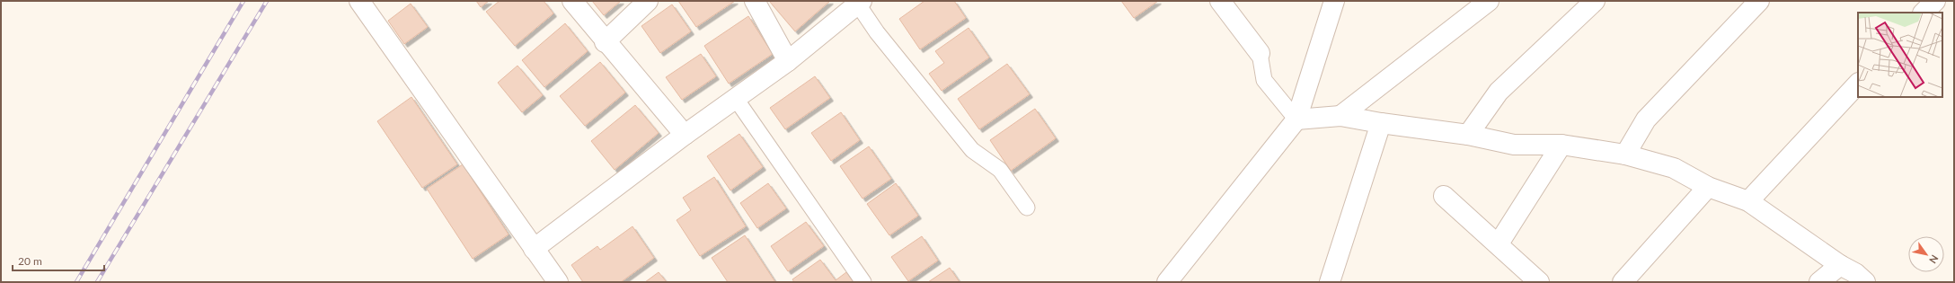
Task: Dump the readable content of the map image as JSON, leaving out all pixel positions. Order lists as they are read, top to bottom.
{
  "scale_bar": "20 m",
  "north": "bottom right"
}
